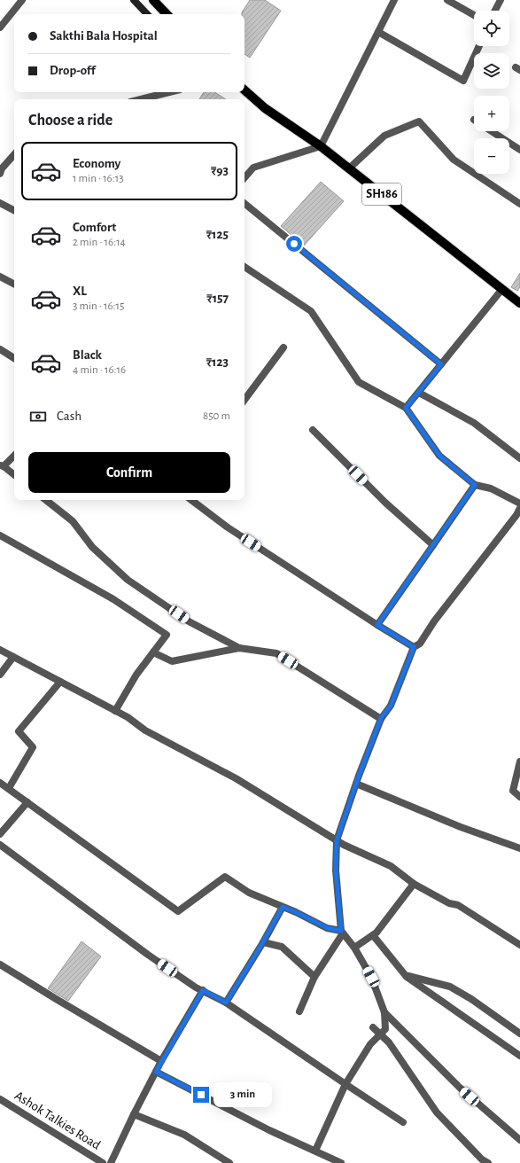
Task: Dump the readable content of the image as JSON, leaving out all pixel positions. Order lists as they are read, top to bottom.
{
  "streets": {
    "main road": ["SH186"],
    "street": ["Ashok Talkies Road"]
  },
  "page": {
    "map_buttons": ["+", "−"],
    "banner": ["Sakthi Bala Hospital", "Drop-off"],
    "heading": "Choose a ride",
    "list": [
      {
        "name": "Economy",
        "note": "1 min · 16:13",
        "value": "₹93"
      },
      {
        "name": "Comfort",
        "note": "2 min · 16:14",
        "value": "₹125"
      },
      {
        "name": "XL",
        "note": "3 min · 16:15",
        "value": "₹157"
      },
      {
        "name": "Black",
        "note": "4 min · 16:16",
        "value": "₹123"
      }
    ],
    "pay": ["Cash", "850 m"],
    "buttons": "Confirm",
    "bubble": "3 min"
  }
}
